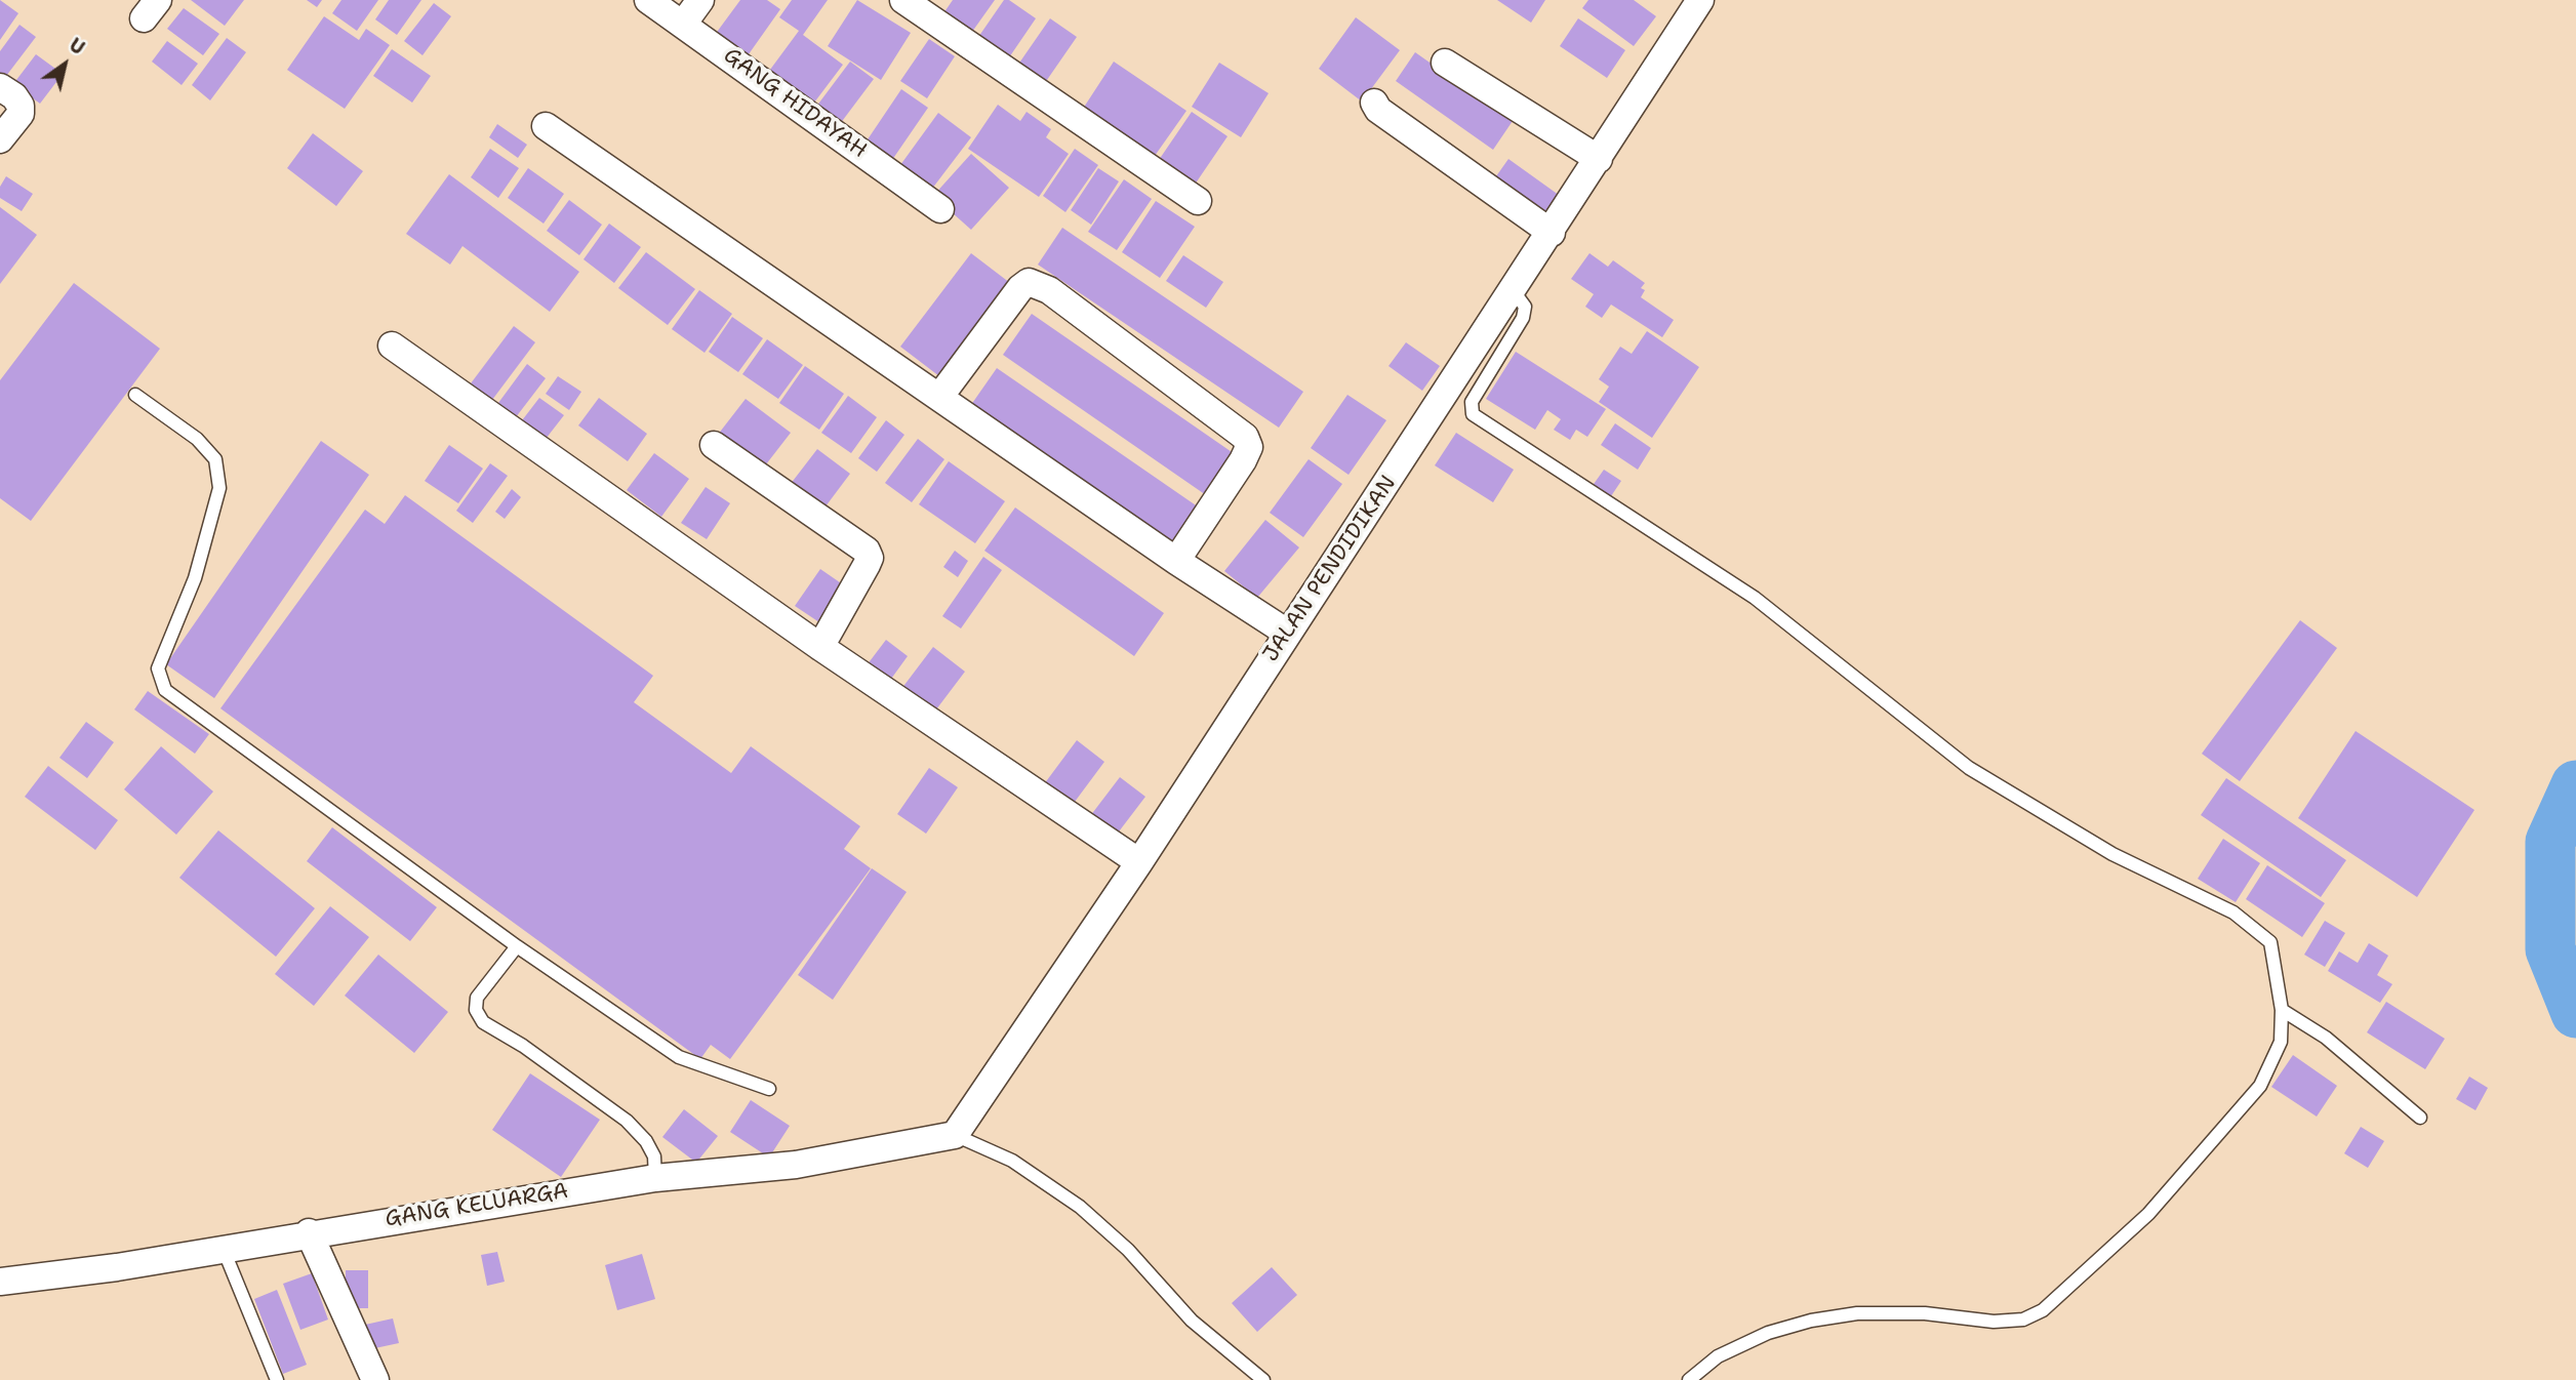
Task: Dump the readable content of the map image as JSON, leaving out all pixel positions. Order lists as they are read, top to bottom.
{
  "streets": {
    "street": ["GANG HIDAYAH", "JALAN PENDIDIKAN", "GANG KELUARGA"]
  },
  "crossings": [
    ["JALAN PENDIDIKAN", "GANG KELUARGA"]
  ],
  "north": "top right"
}
